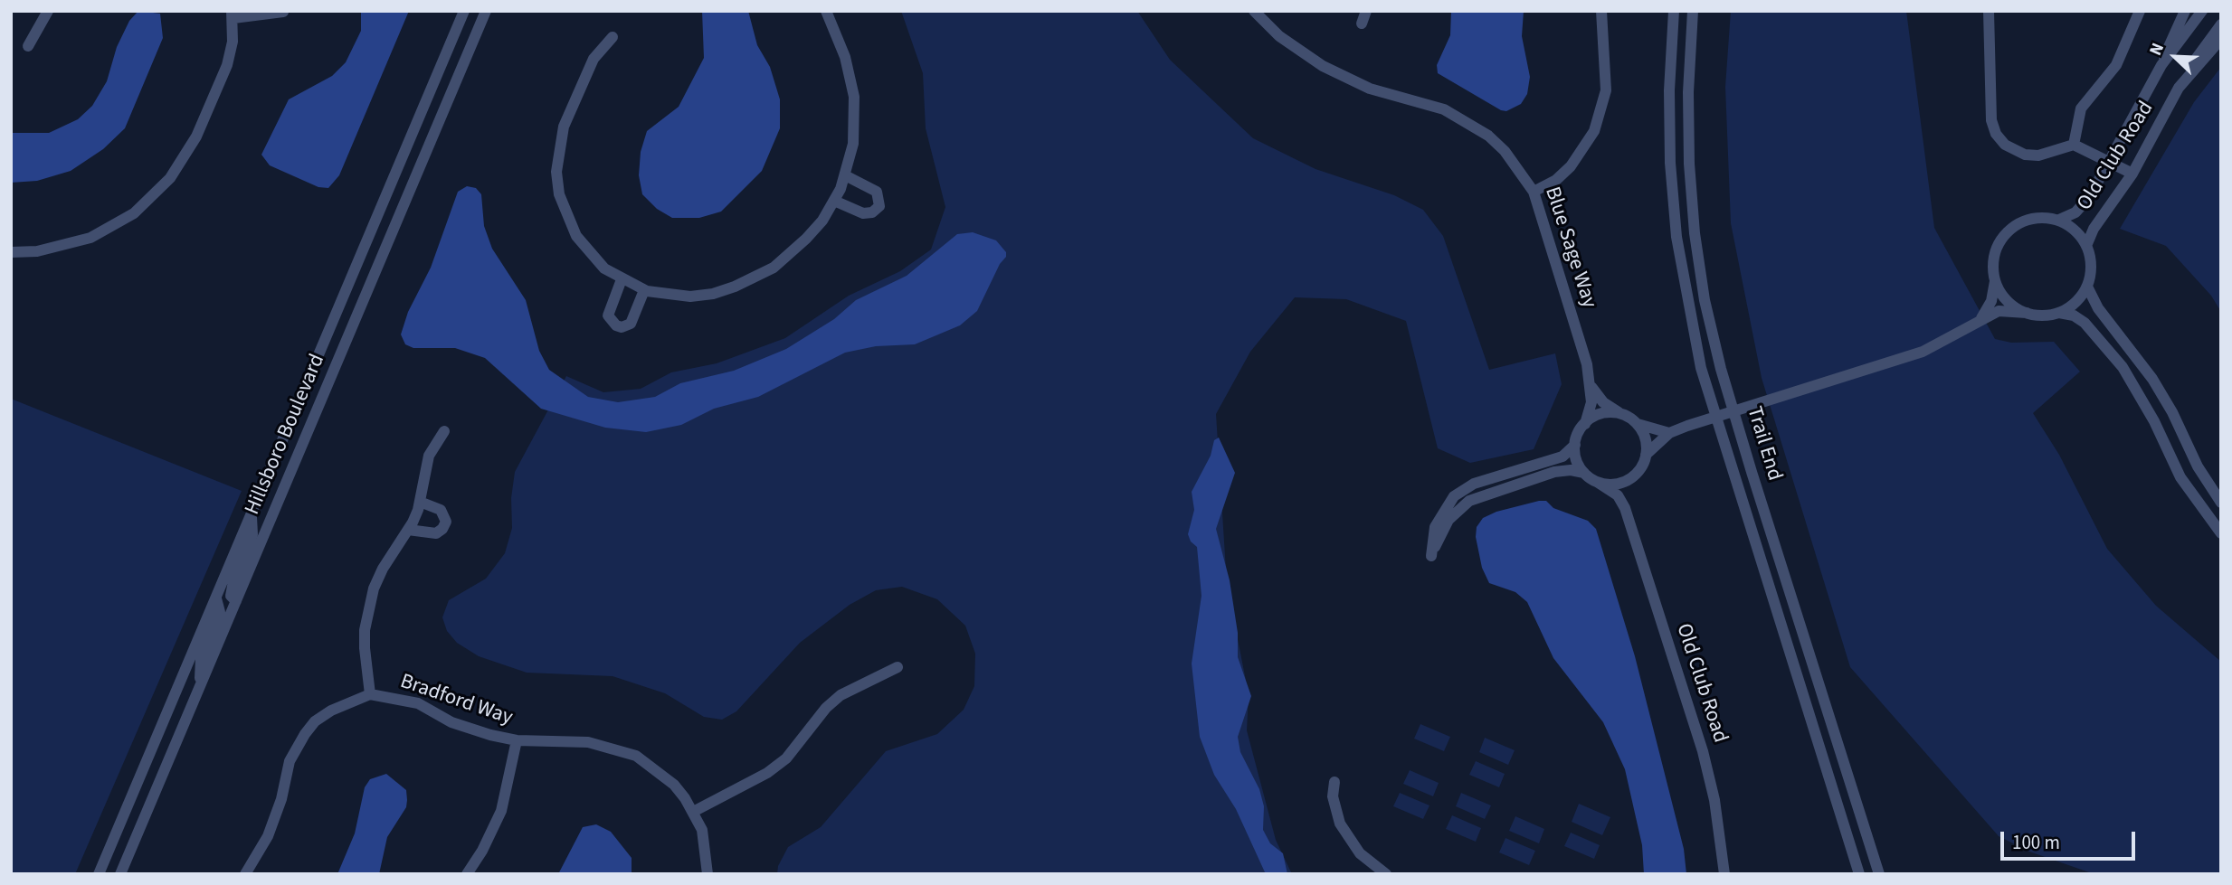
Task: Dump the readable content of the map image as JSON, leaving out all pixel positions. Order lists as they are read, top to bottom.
{
  "streets": {
    "street": [
      "Old Club Road",
      "Blue Sage Way",
      "Hillsboro Boulevard",
      "Trail End",
      "Bradford Way"
    ]
  },
  "crossings": [
    ["Old Club Road", "Blue Sage Way"]
  ],
  "scale_bar": "100 m",
  "north": "top left"
}
